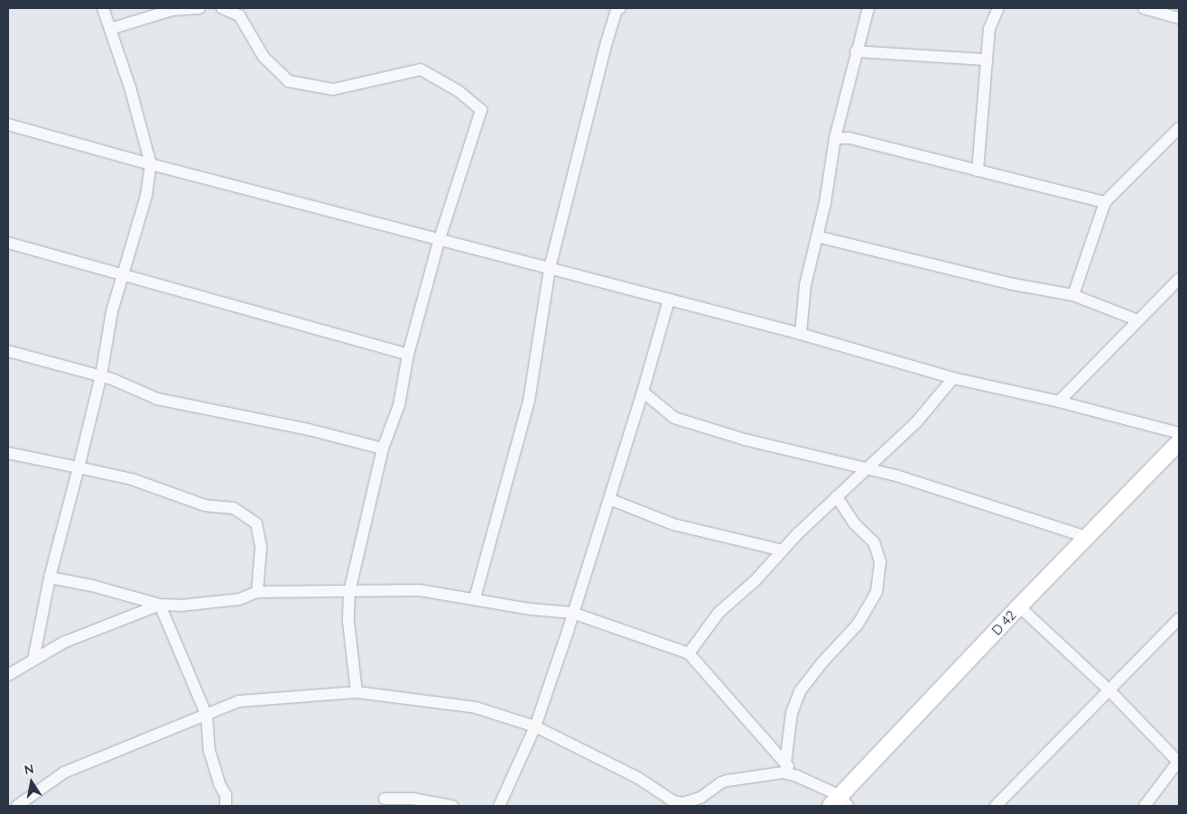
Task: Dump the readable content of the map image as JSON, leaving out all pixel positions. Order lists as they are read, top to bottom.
{
  "streets": {
    "street": ["D 42"]
  },
  "north": "top"
}
